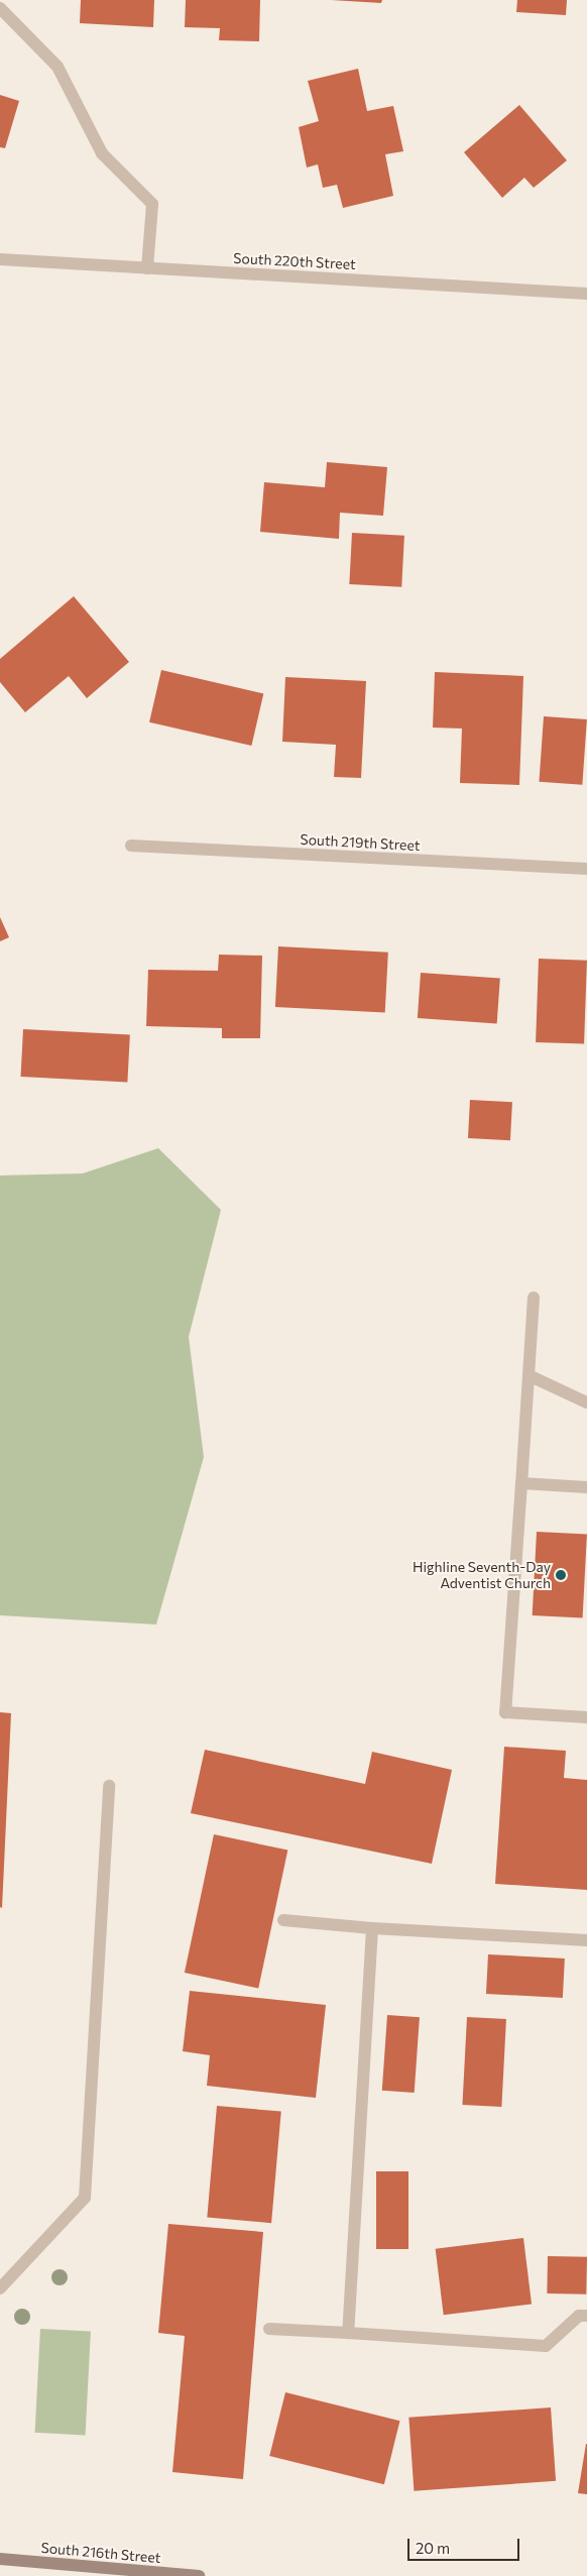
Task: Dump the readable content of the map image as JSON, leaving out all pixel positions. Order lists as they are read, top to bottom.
{
  "streets": {
    "main road": ["South 216th Street"],
    "street": ["South 220th Street", "South 219th Street"]
  },
  "places": ["Highline Seventh-Day Adventist Church"],
  "scale_bar": "20 m"
}
